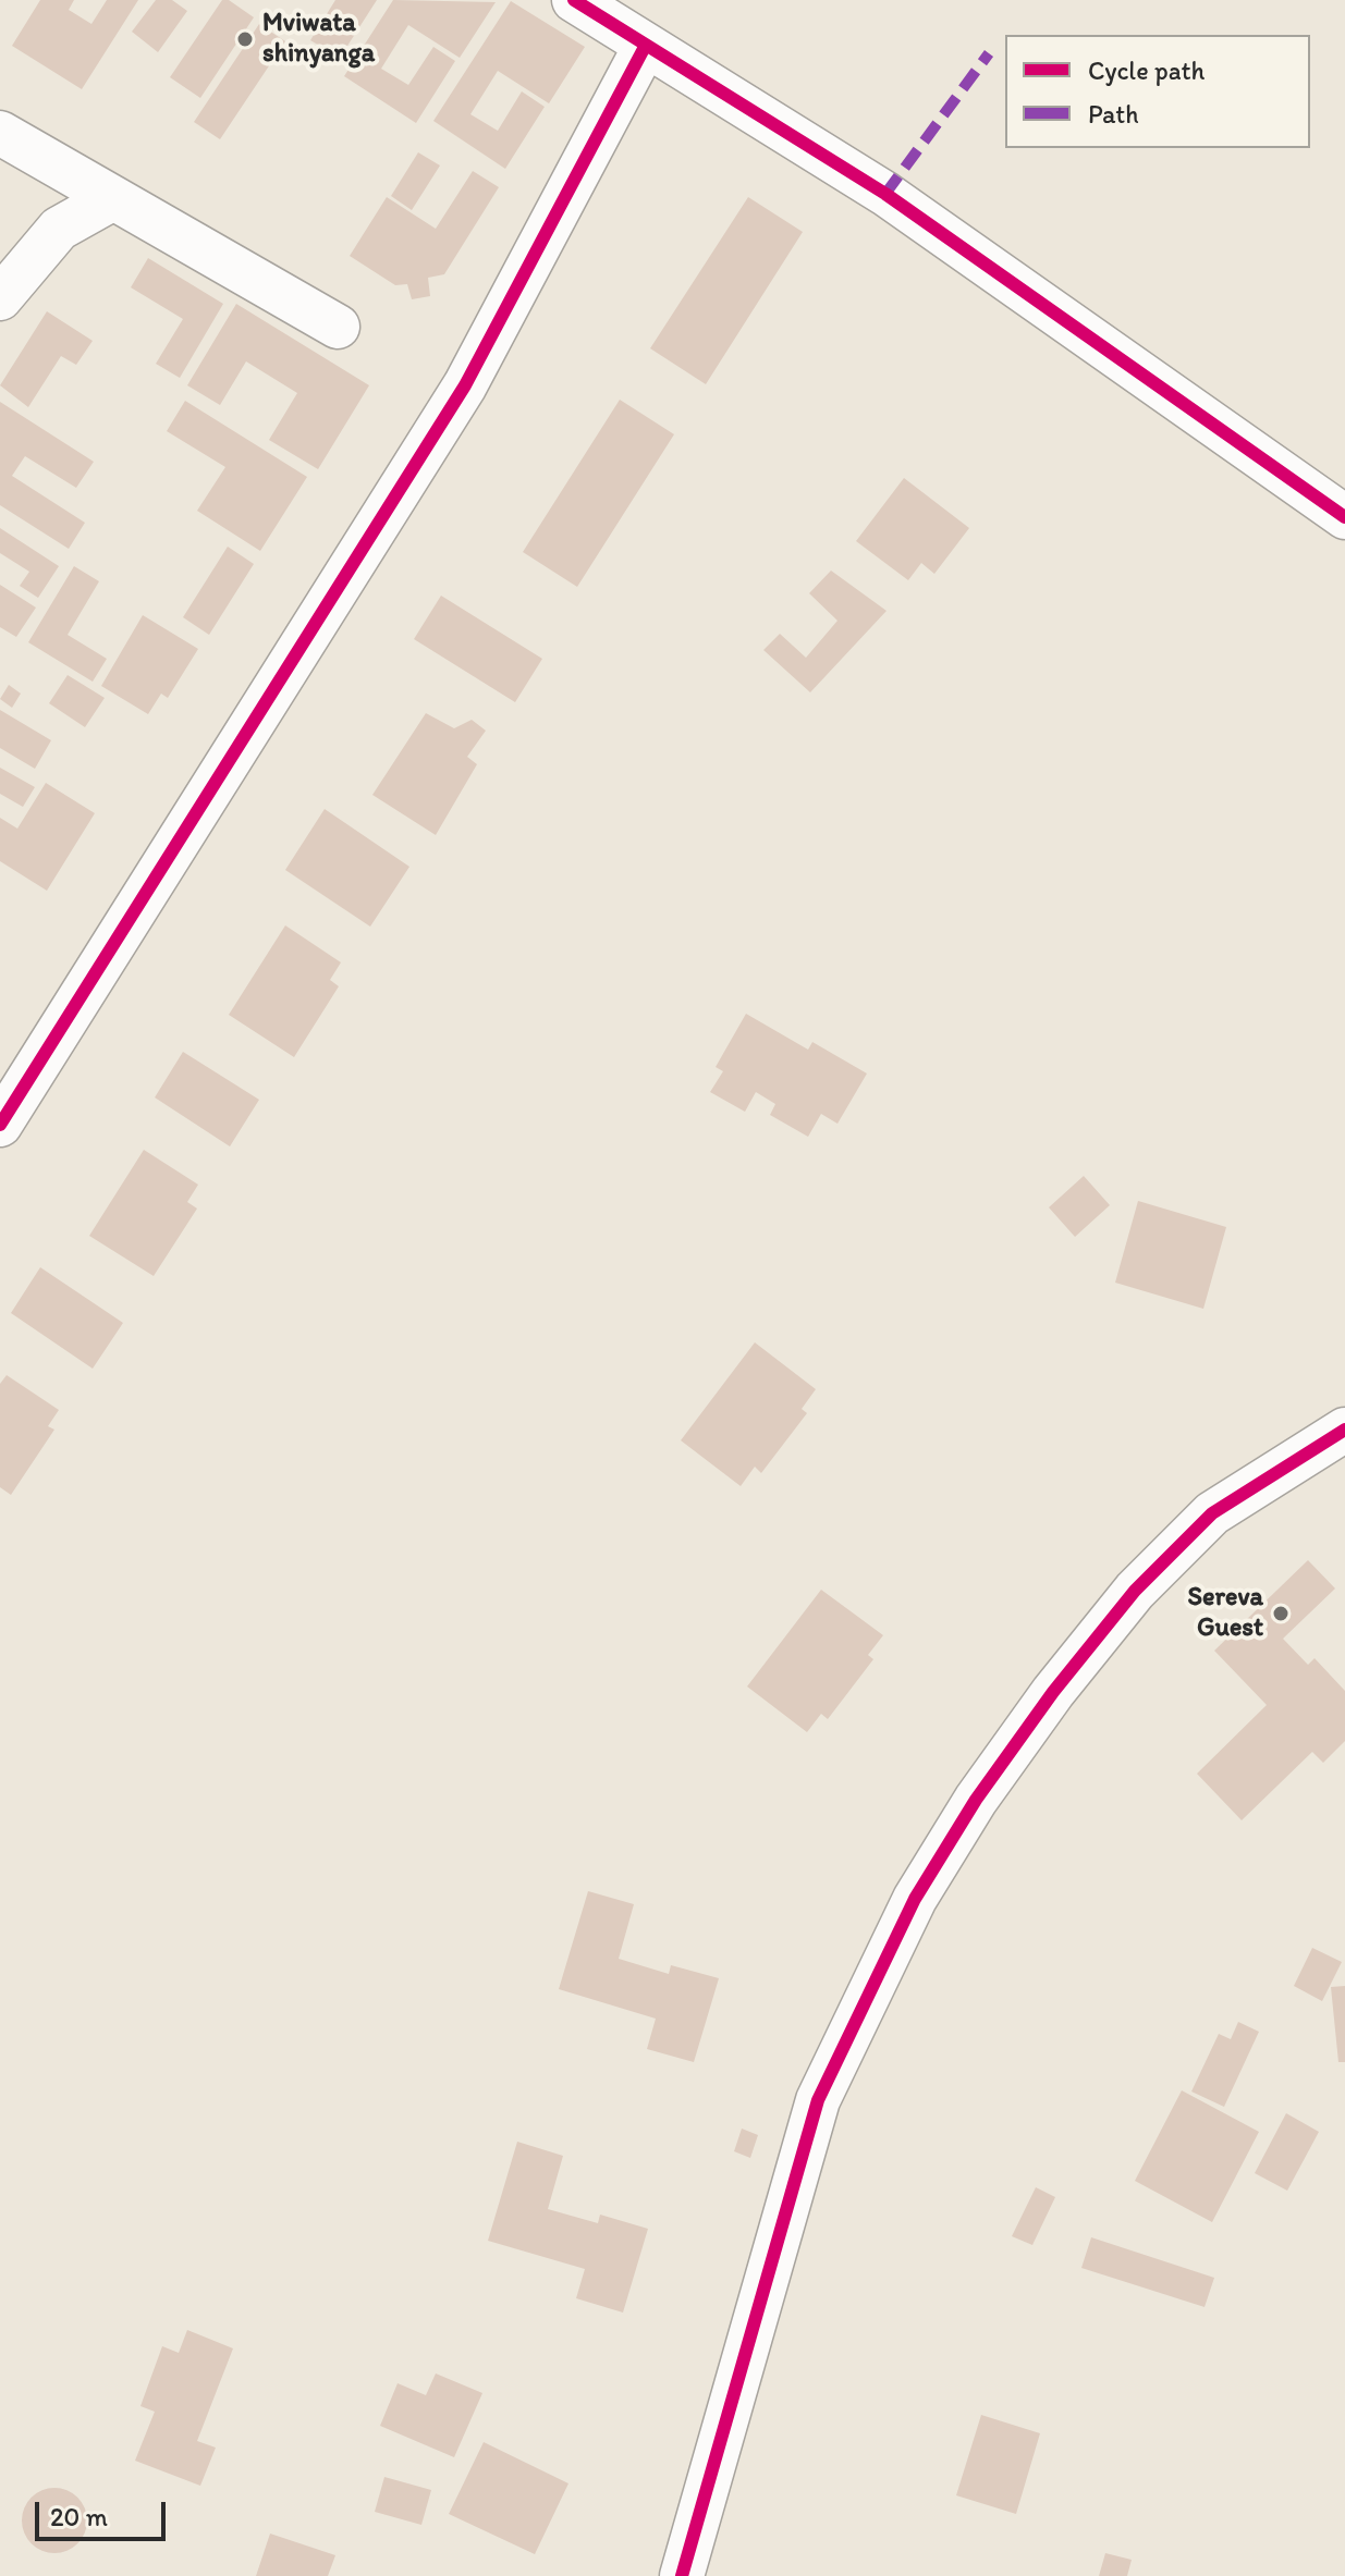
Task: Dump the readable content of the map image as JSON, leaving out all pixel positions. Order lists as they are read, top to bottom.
{
  "places": ["Mviwata shinyanga", "Sereva Guest"],
  "legend": ["Cycle path", "Path"],
  "scale_bar": "20 m"
}
